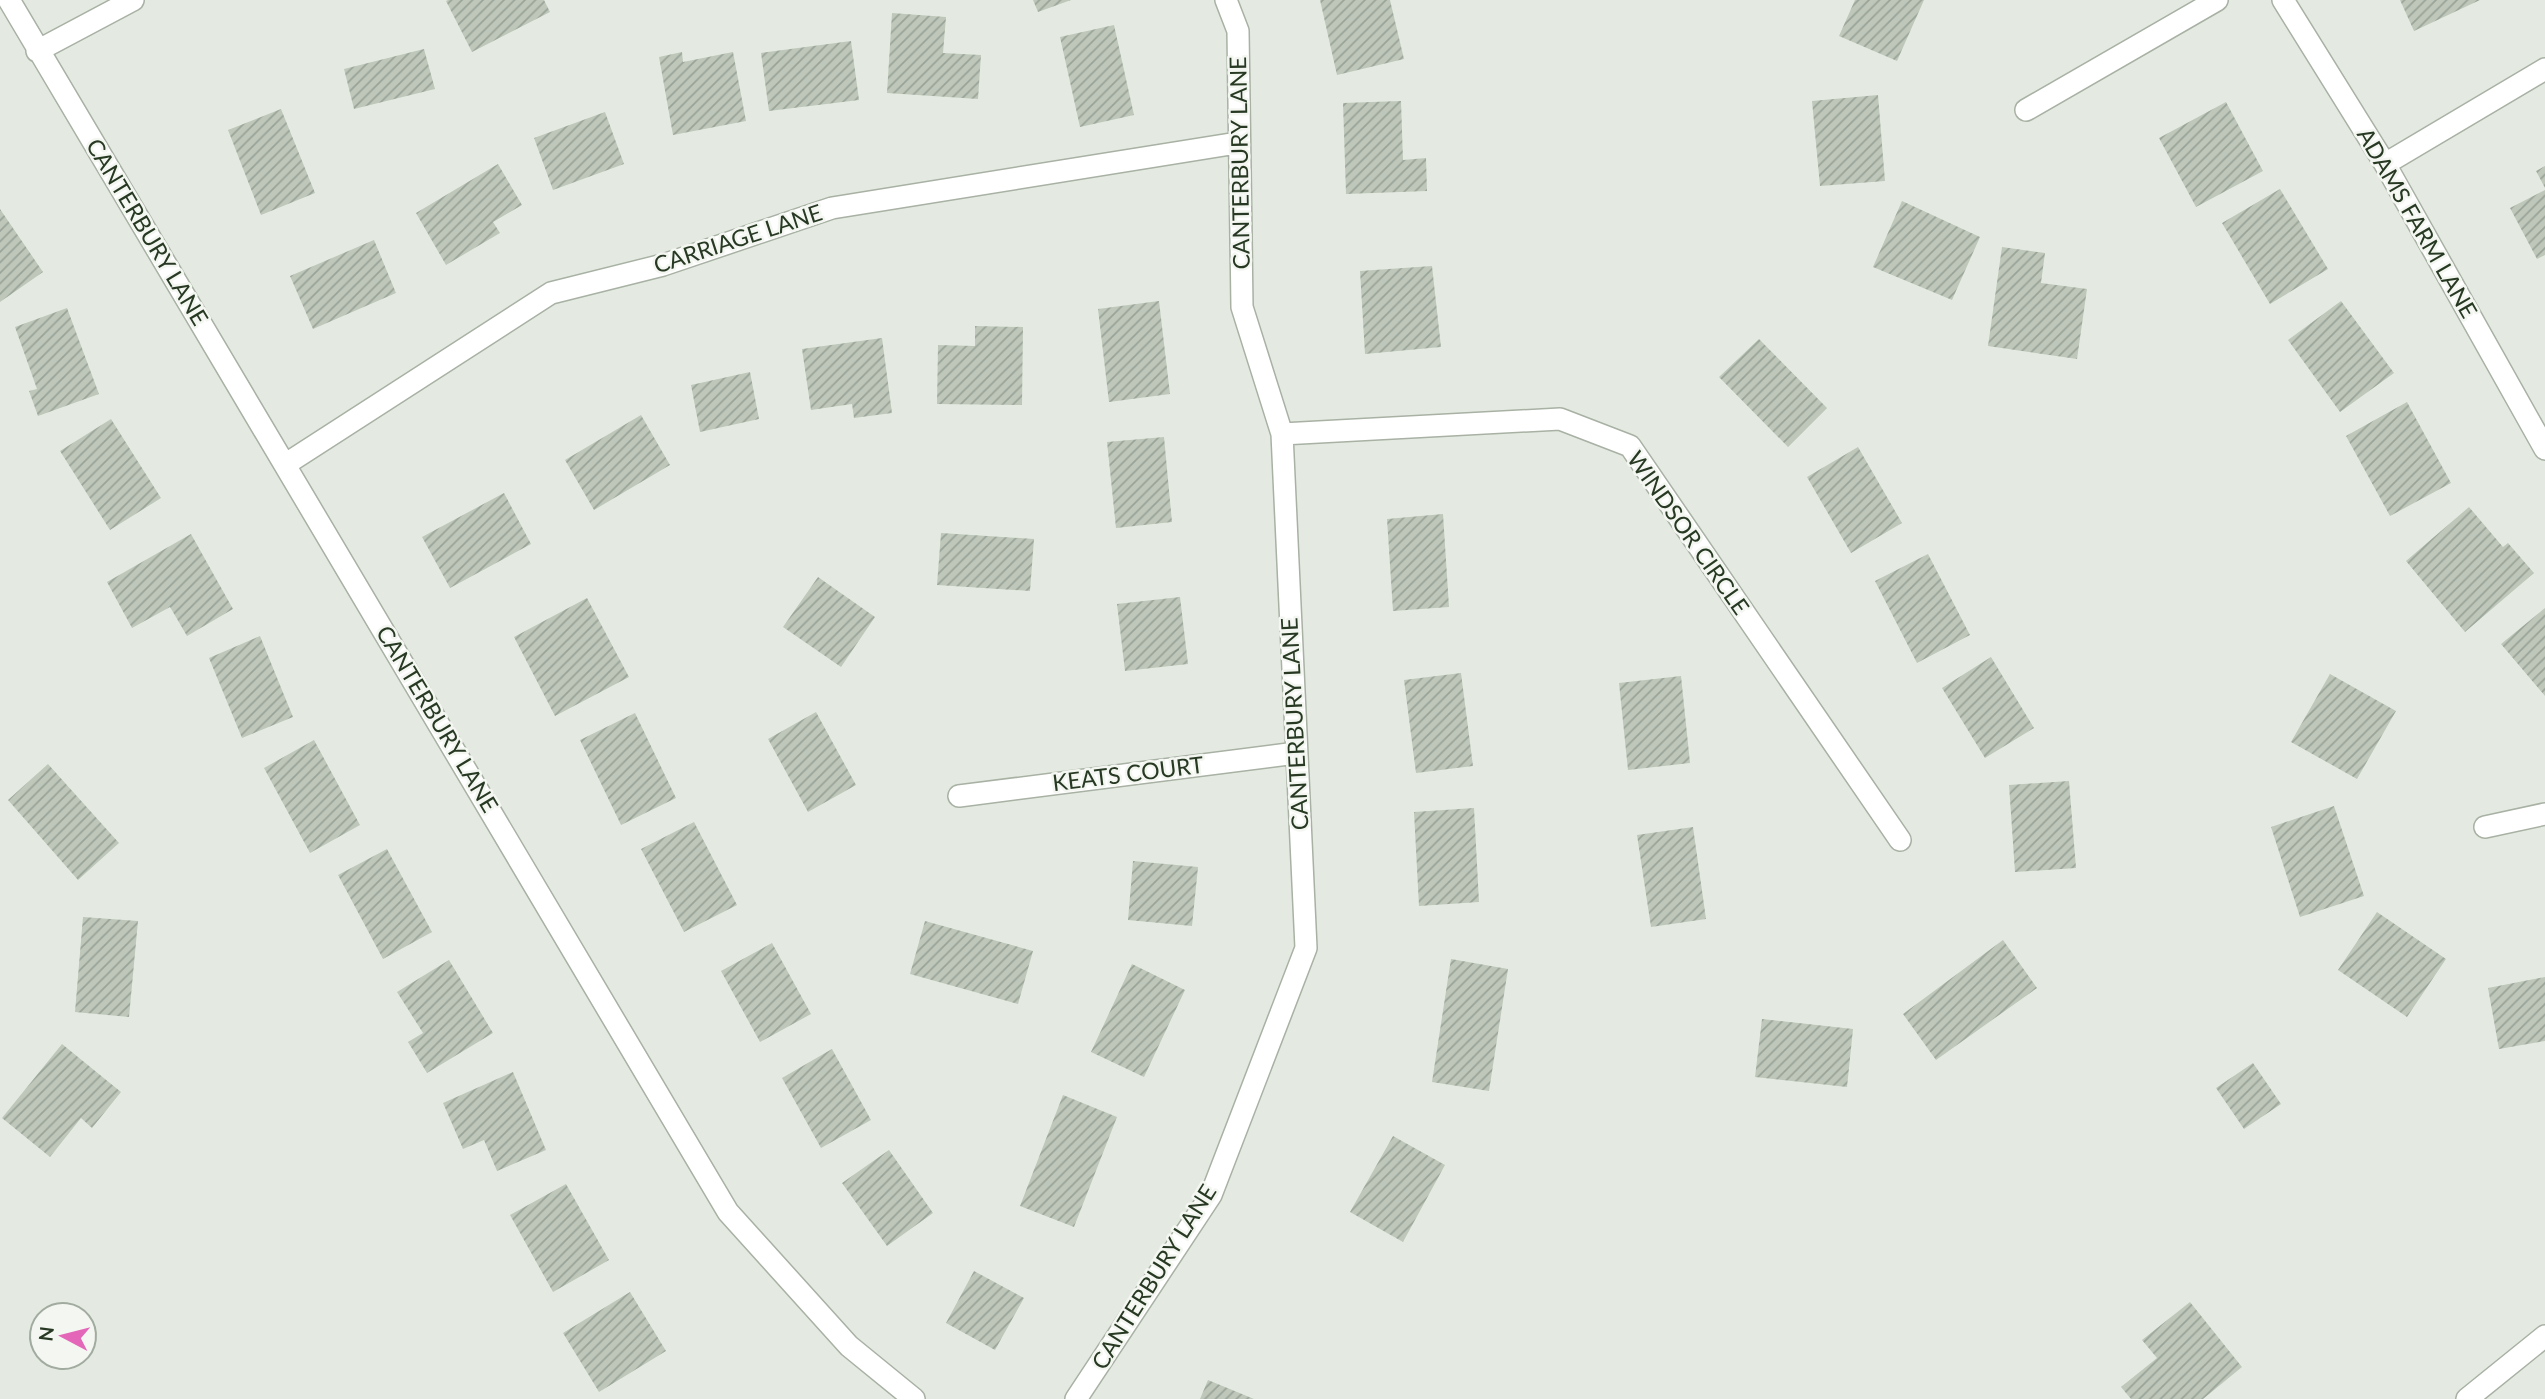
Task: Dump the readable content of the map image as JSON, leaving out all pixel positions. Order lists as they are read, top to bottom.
{
  "streets": {
    "street": [
      "CANTERBURY LANE",
      "ADAMS FARM LANE",
      "CARRIAGE LANE",
      "WINDSOR CIRCLE",
      "KEATS COURT"
    ]
  },
  "crossings": [
    ["CANTERBURY LANE", "CARRIAGE LANE"],
    ["CANTERBURY LANE", "WINDSOR CIRCLE"],
    ["CANTERBURY LANE", "KEATS COURT"]
  ],
  "north": "left"
}
